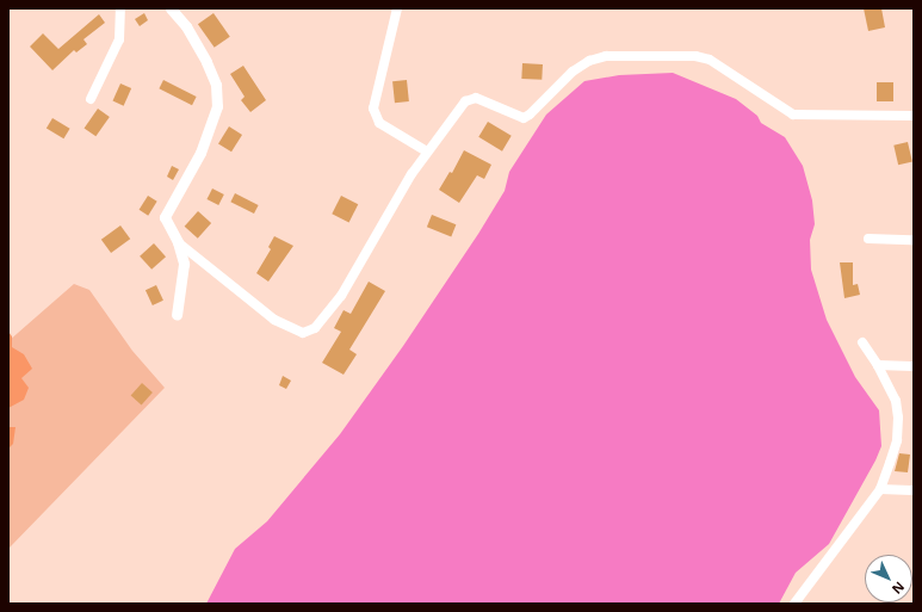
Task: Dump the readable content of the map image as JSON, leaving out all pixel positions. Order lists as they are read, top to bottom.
{
  "north": "bottom right"
}
